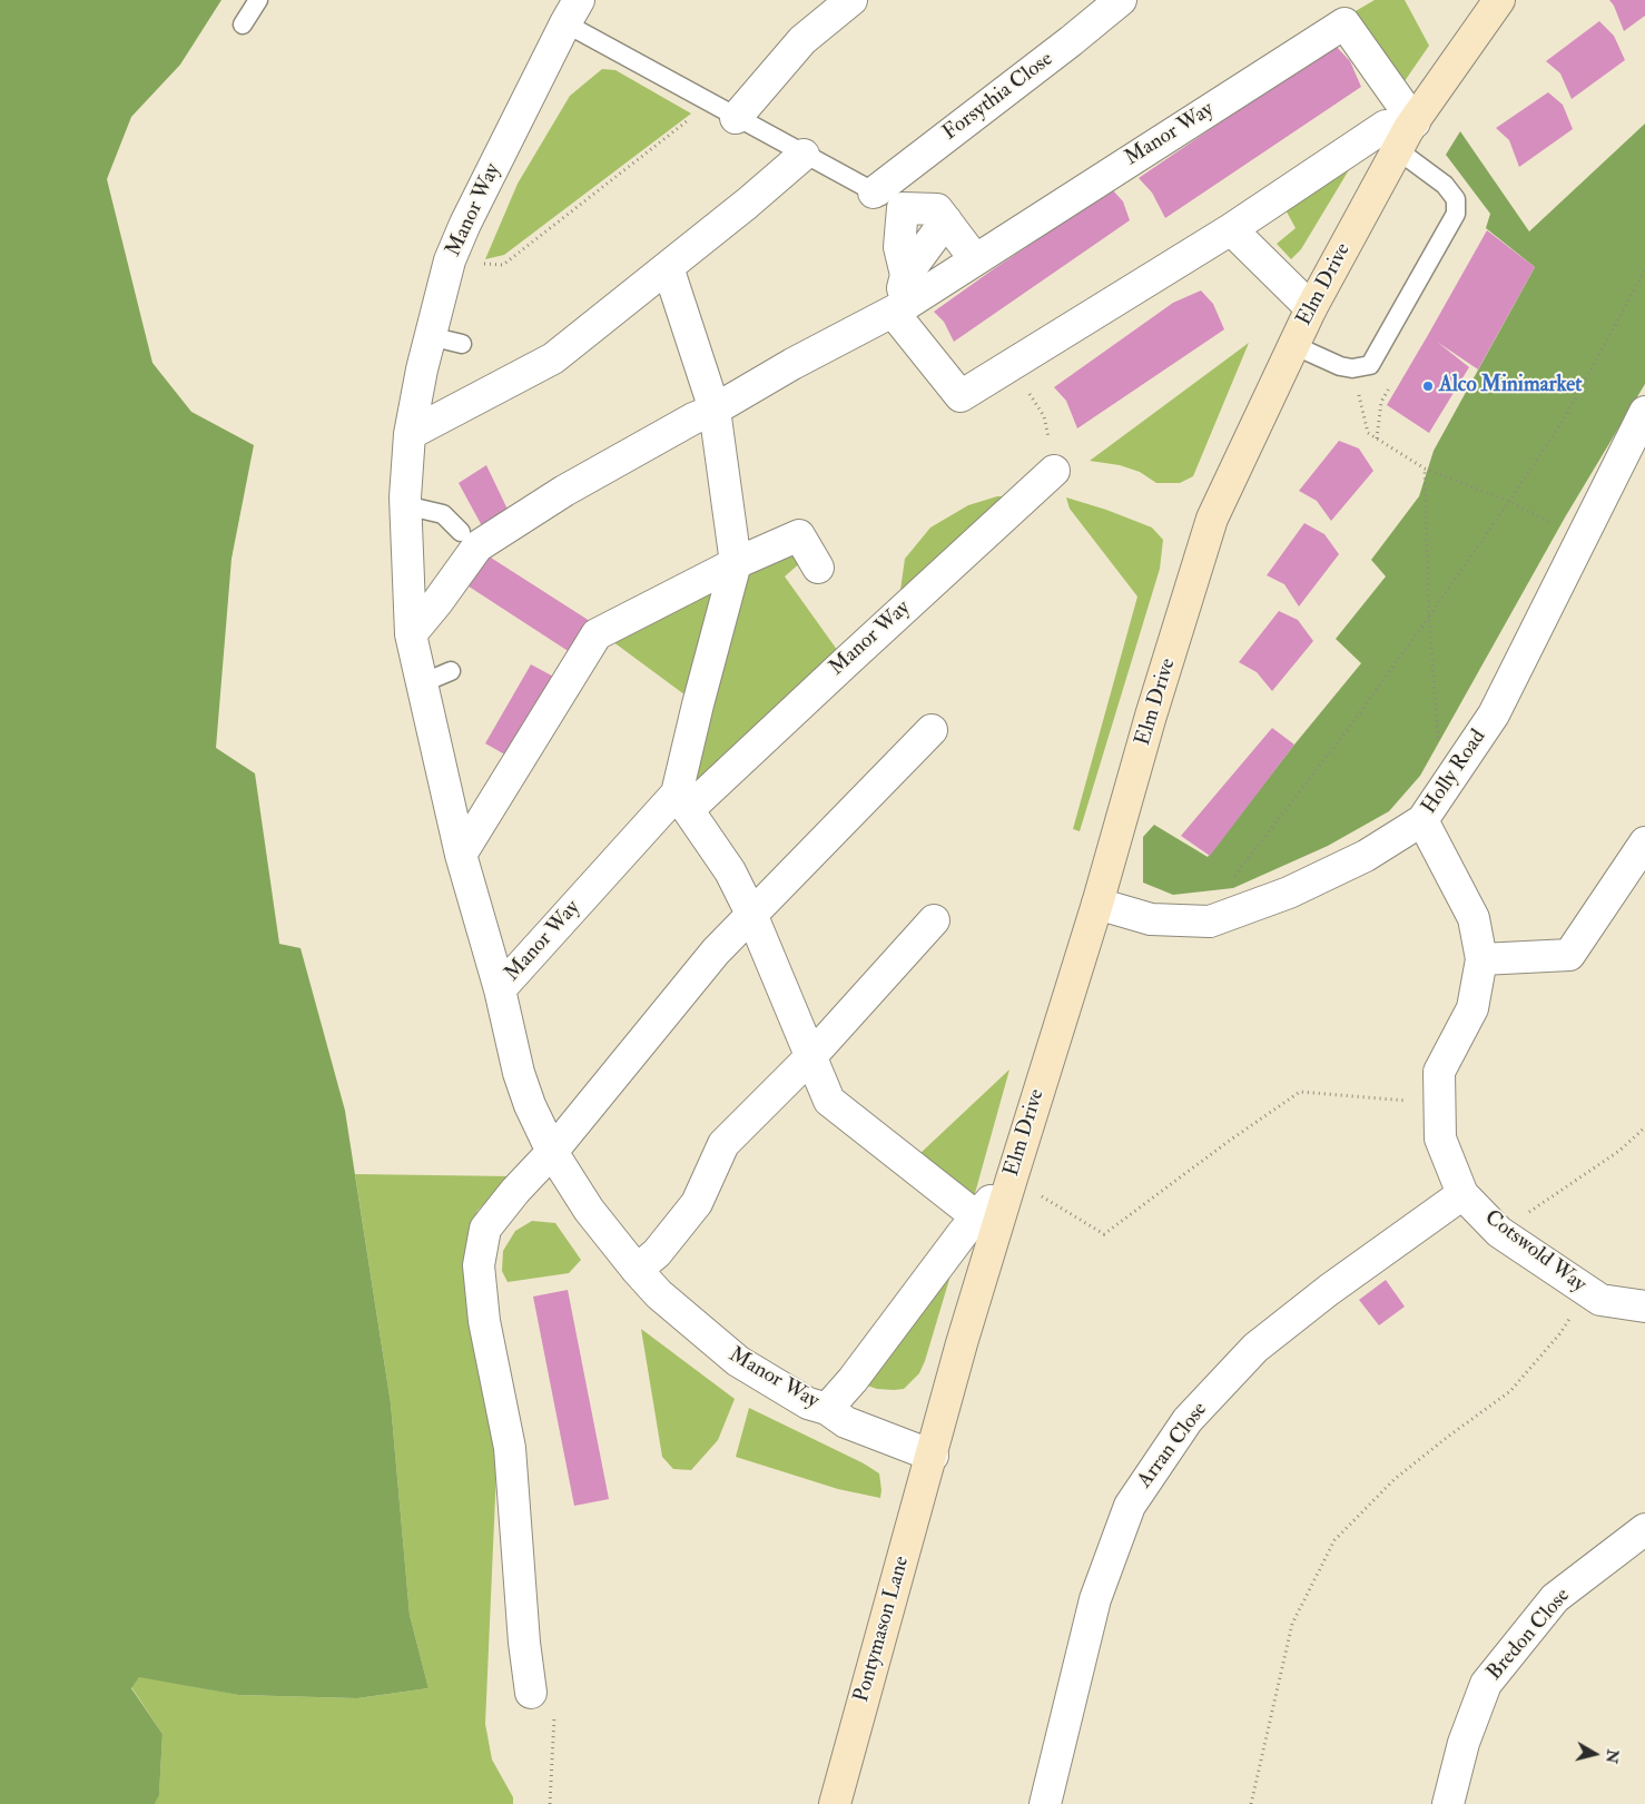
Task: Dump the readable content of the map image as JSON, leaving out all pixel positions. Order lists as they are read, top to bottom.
{
  "streets": {
    "street": [
      "Forsythia Close",
      "Manor Way",
      "Elm Drive",
      "Holly Road",
      "Cotswold Way",
      "Arran Close",
      "Pontymason Lane",
      "Bredon Close"
    ]
  },
  "crossings": [
    ["Manor Way", "Elm Drive"],
    ["Manor Way", "Pontymason Lane"],
    ["Elm Drive", "Holly Road"],
    ["Elm Drive", "Pontymason Lane"],
    ["Holly Road", "Cotswold Way"],
    ["Cotswold Way", "Arran Close"]
  ],
  "places": ["Alco Minimarket"],
  "north": "right"
}
